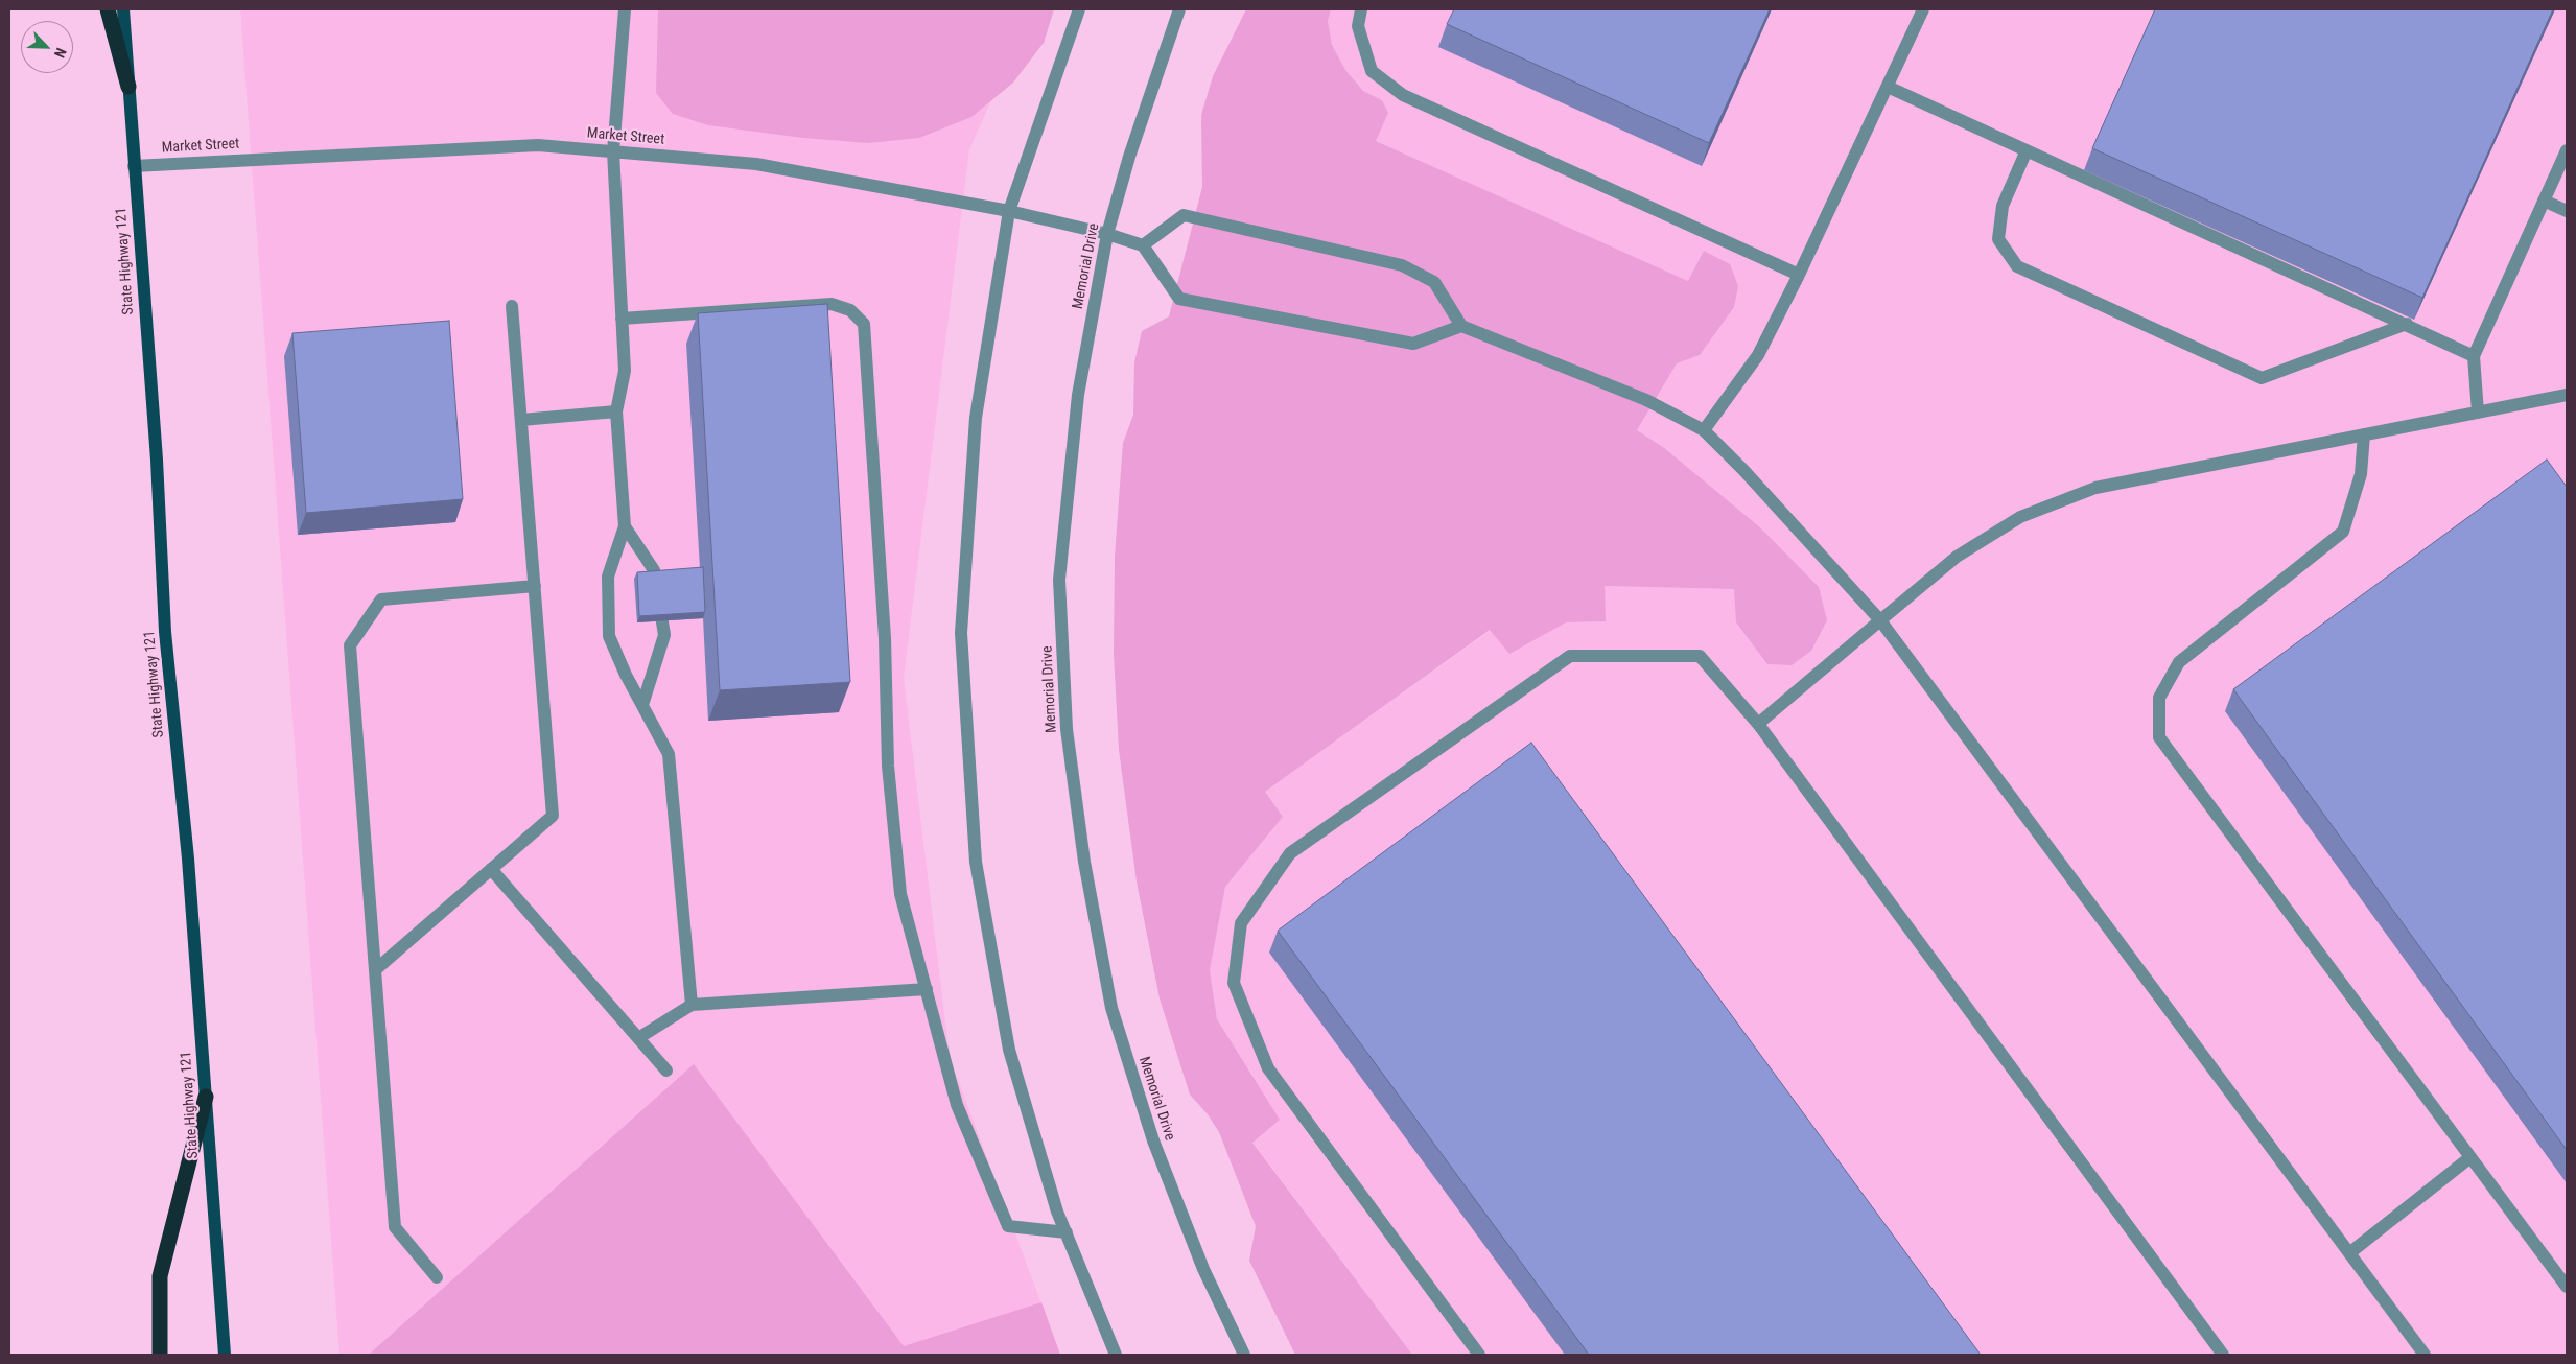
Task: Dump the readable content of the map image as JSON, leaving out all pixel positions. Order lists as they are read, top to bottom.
{
  "streets": {
    "main road": ["State Highway 121"],
    "street": ["Market Street", "Memorial Drive"]
  },
  "crossings": [
    ["Market Street", "State Highway 121"],
    ["Market Street", "Memorial Drive"]
  ],
  "north": "bottom right"
}
